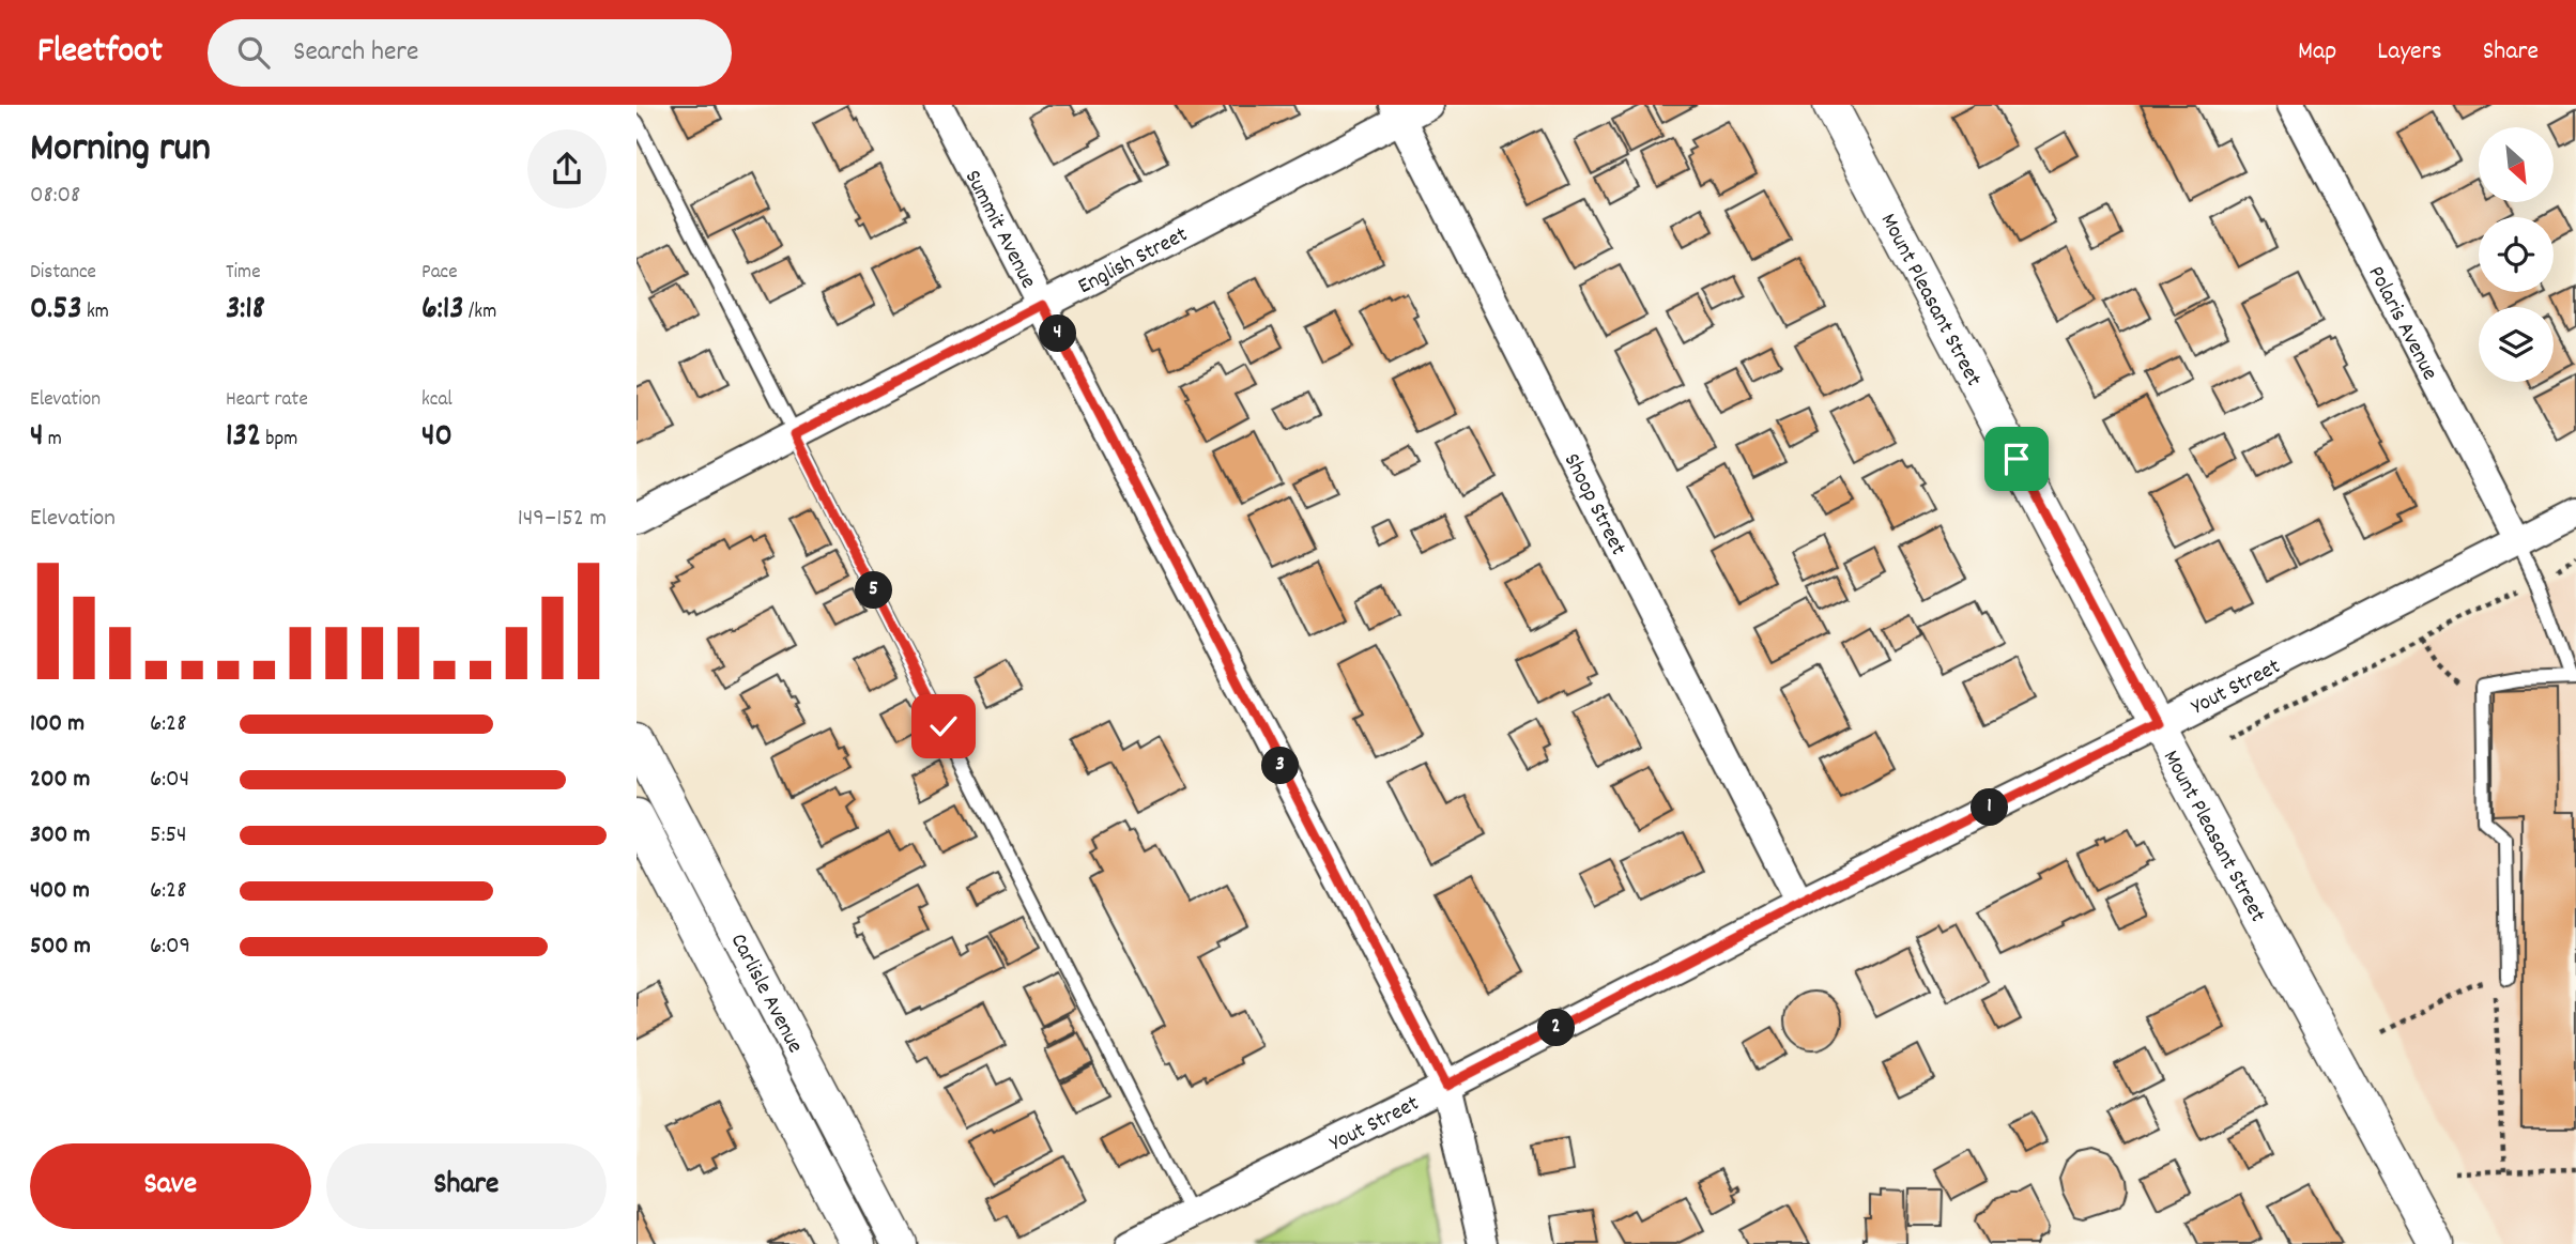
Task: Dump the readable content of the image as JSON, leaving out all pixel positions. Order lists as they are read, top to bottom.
{
  "streets": {
    "street": [
      "Summit Avenue",
      "English Street",
      "Mount Pleasant Street",
      "Polaris Avenue",
      "Shoop Street",
      "Yout Street",
      "Carlisle Avenue"
    ]
  },
  "crossings": [
    ["Summit Avenue", "English Street"],
    ["Summit Avenue", "Yout Street"],
    ["English Street", "Shoop Street"],
    ["Mount Pleasant Street", "Yout Street"],
    ["Polaris Avenue", "Yout Street"],
    ["Shoop Street", "Yout Street"]
  ],
  "north": "bottom right",
  "page": {
    "header": "Fleetfoot",
    "search": "Search here",
    "nav": ["Map", "Layers", "Share"],
    "heading": ["Morning run", "08:08"],
    "stats": [
      ["Distance", "0.53 km"],
      ["Time", "3:18"],
      ["Pace", "6:13 /km"],
      ["Elevation", "4 m"],
      ["Heart rate", "132 bpm"],
      ["kcal", "40"]
    ],
    "pins": [
      "4",
      "5",
      "3",
      "1",
      "2"
    ],
    "chart": ["Elevation", "149–152 m"],
    "list": [
      {
        "name": "100 m",
        "note": "6:28"
      },
      {
        "name": "200 m",
        "note": "6:04"
      },
      {
        "name": "300 m",
        "note": "5:54"
      },
      {
        "name": "400 m",
        "note": "6:28"
      },
      {
        "name": "500 m",
        "note": "6:09"
      }
    ],
    "buttons": ["Save", "Share"]
  }
}
